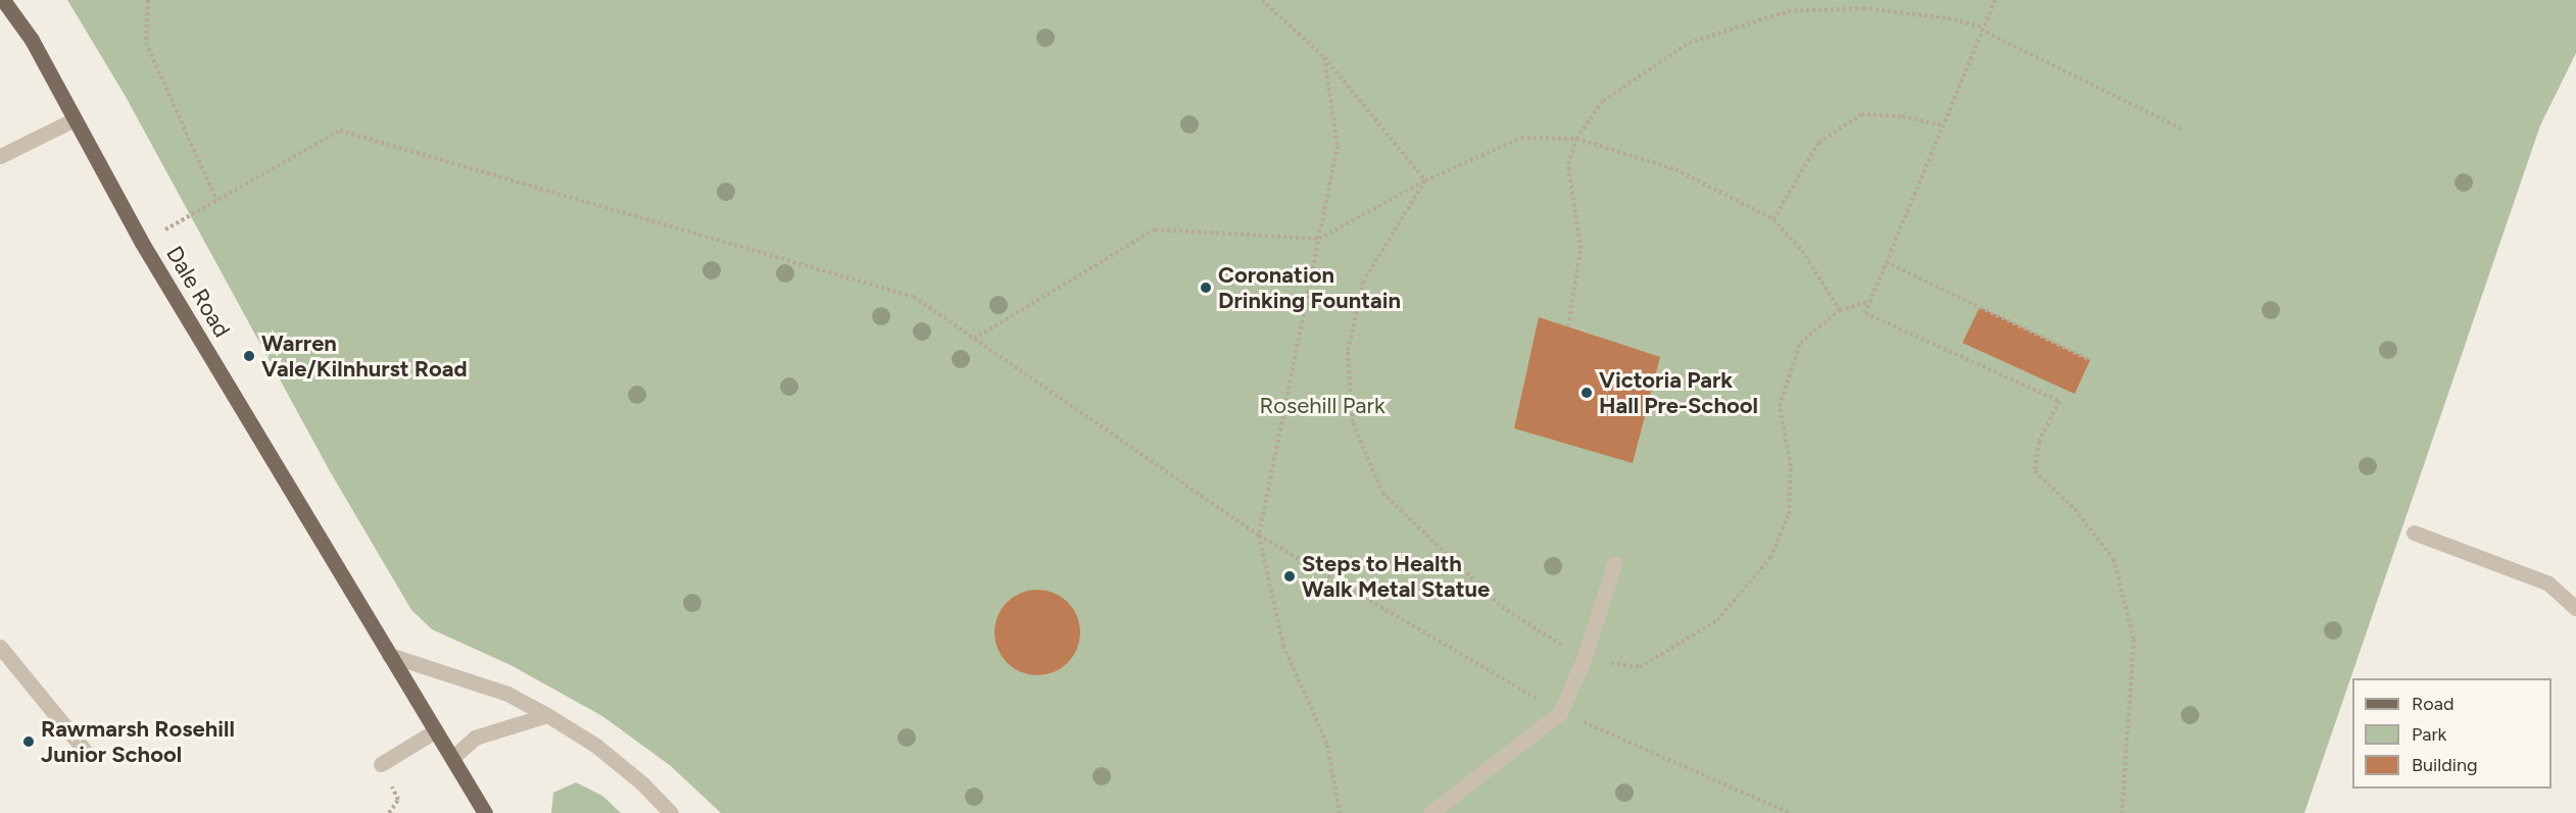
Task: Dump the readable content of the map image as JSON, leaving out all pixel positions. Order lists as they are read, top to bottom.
{
  "streets": {
    "main road": ["Dale Road"]
  },
  "parks": ["Rosehill Park"],
  "places": [
    "Coronation Drinking Fountain",
    "Warren Vale/Kilnhurst Road",
    "Victoria Park Hall Pre-School",
    "Steps to Health Walk Metal Statue",
    "Rawmarsh Rosehill Junior School"
  ],
  "legend": ["Road", "Park", "Building"]
}
